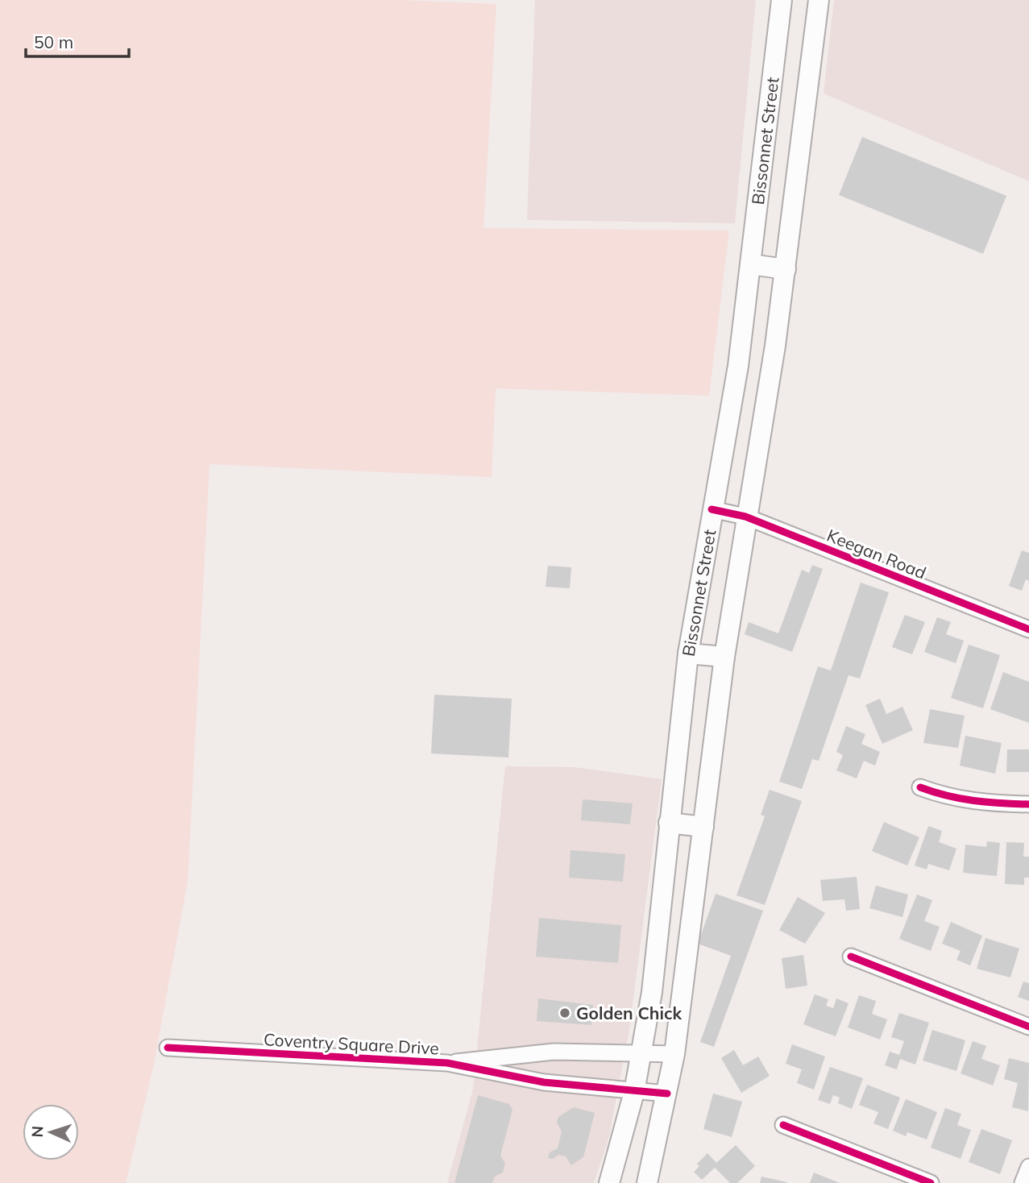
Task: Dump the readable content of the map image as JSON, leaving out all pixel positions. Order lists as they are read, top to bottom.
{
  "streets": {
    "main road": ["Bissonnet Street"],
    "street": ["Keegan Road", "Coventry Square Drive"]
  },
  "crossings": [
    ["Bissonnet Street", "Keegan Road"],
    ["Bissonnet Street", "Coventry Square Drive"]
  ],
  "places": ["Golden Chick"],
  "scale_bar": "50 m",
  "north": "left"
}
